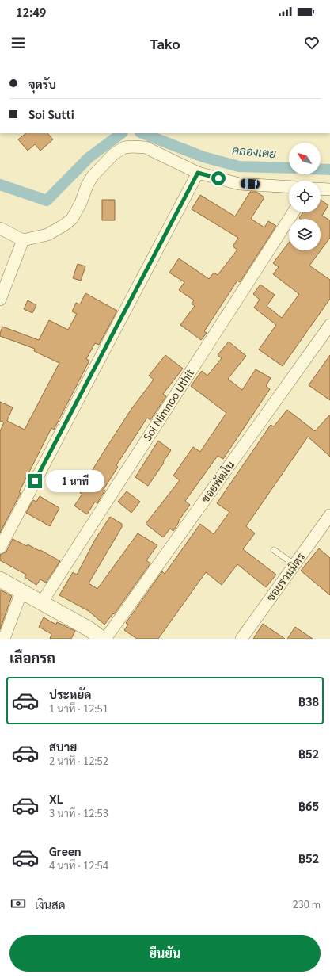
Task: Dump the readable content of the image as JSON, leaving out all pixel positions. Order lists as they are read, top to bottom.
{
  "streets": {
    "street": ["Soi Nimnoo Uthit", "ซอยพัฒโน", "ซอยรวมมิตร"]
  },
  "water": ["คลองเตย"],
  "north": "top left",
  "page": {
    "status": "12:49",
    "header": "Tako",
    "banner": ["จุดรับ", "Soi Sutti"],
    "bubble": "1 นาที",
    "heading": "เลือกรถ",
    "list": [
      {
        "name": "ประหยัด",
        "note": "1 นาที · 12:51",
        "value": "฿38"
      },
      {
        "name": "สบาย",
        "note": "2 นาที · 12:52",
        "value": "฿52"
      },
      {
        "name": "XL",
        "note": "3 นาที · 12:53",
        "value": "฿65"
      },
      {
        "name": "Green",
        "note": "4 นาที · 12:54",
        "value": "฿52"
      }
    ],
    "pay": ["เงินสด", "230 m"],
    "buttons": "ยืนยัน"
  }
}
